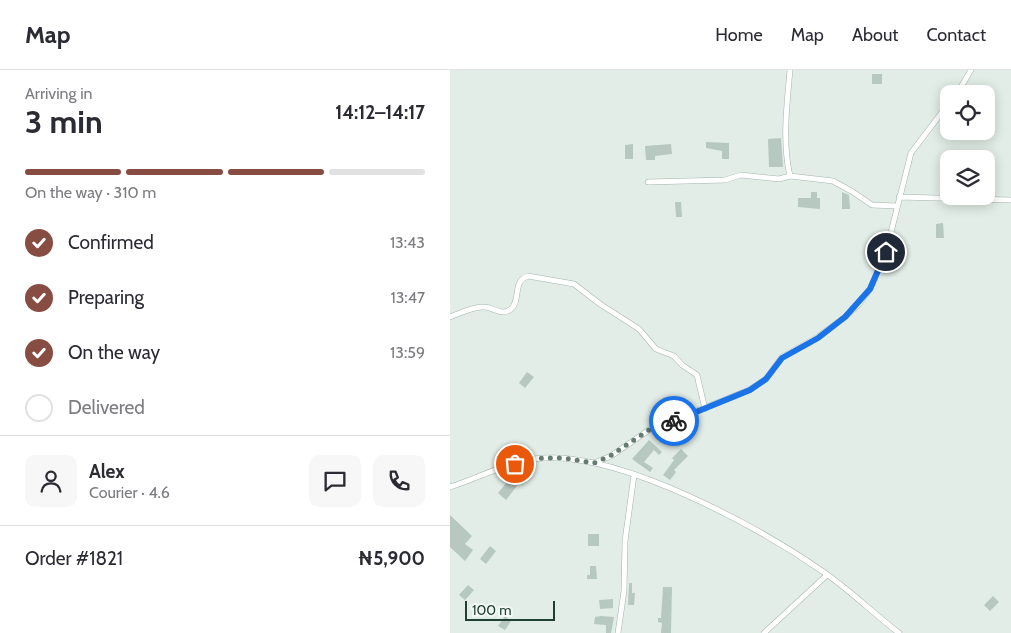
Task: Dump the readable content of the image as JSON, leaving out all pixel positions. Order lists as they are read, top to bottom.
{
  "scale_bar": "100 m",
  "page": {
    "header": "Map",
    "nav": [
      "Home",
      "Map",
      "About",
      "Contact"
    ],
    "heading": ["3 min", "Arriving in", "14:12–14:17"],
    "panel": [
      "Alex",
      "Courier · 4.6",
      "Order #1821",
      "₦5,900"
    ],
    "bar": "On the way · 310 m",
    "list": [
      ["Confirmed", "13:43"],
      ["Preparing", "13:47"],
      ["On the way", "13:59"],
      "Delivered"
    ],
    "scale": "100 m"
  }
}
